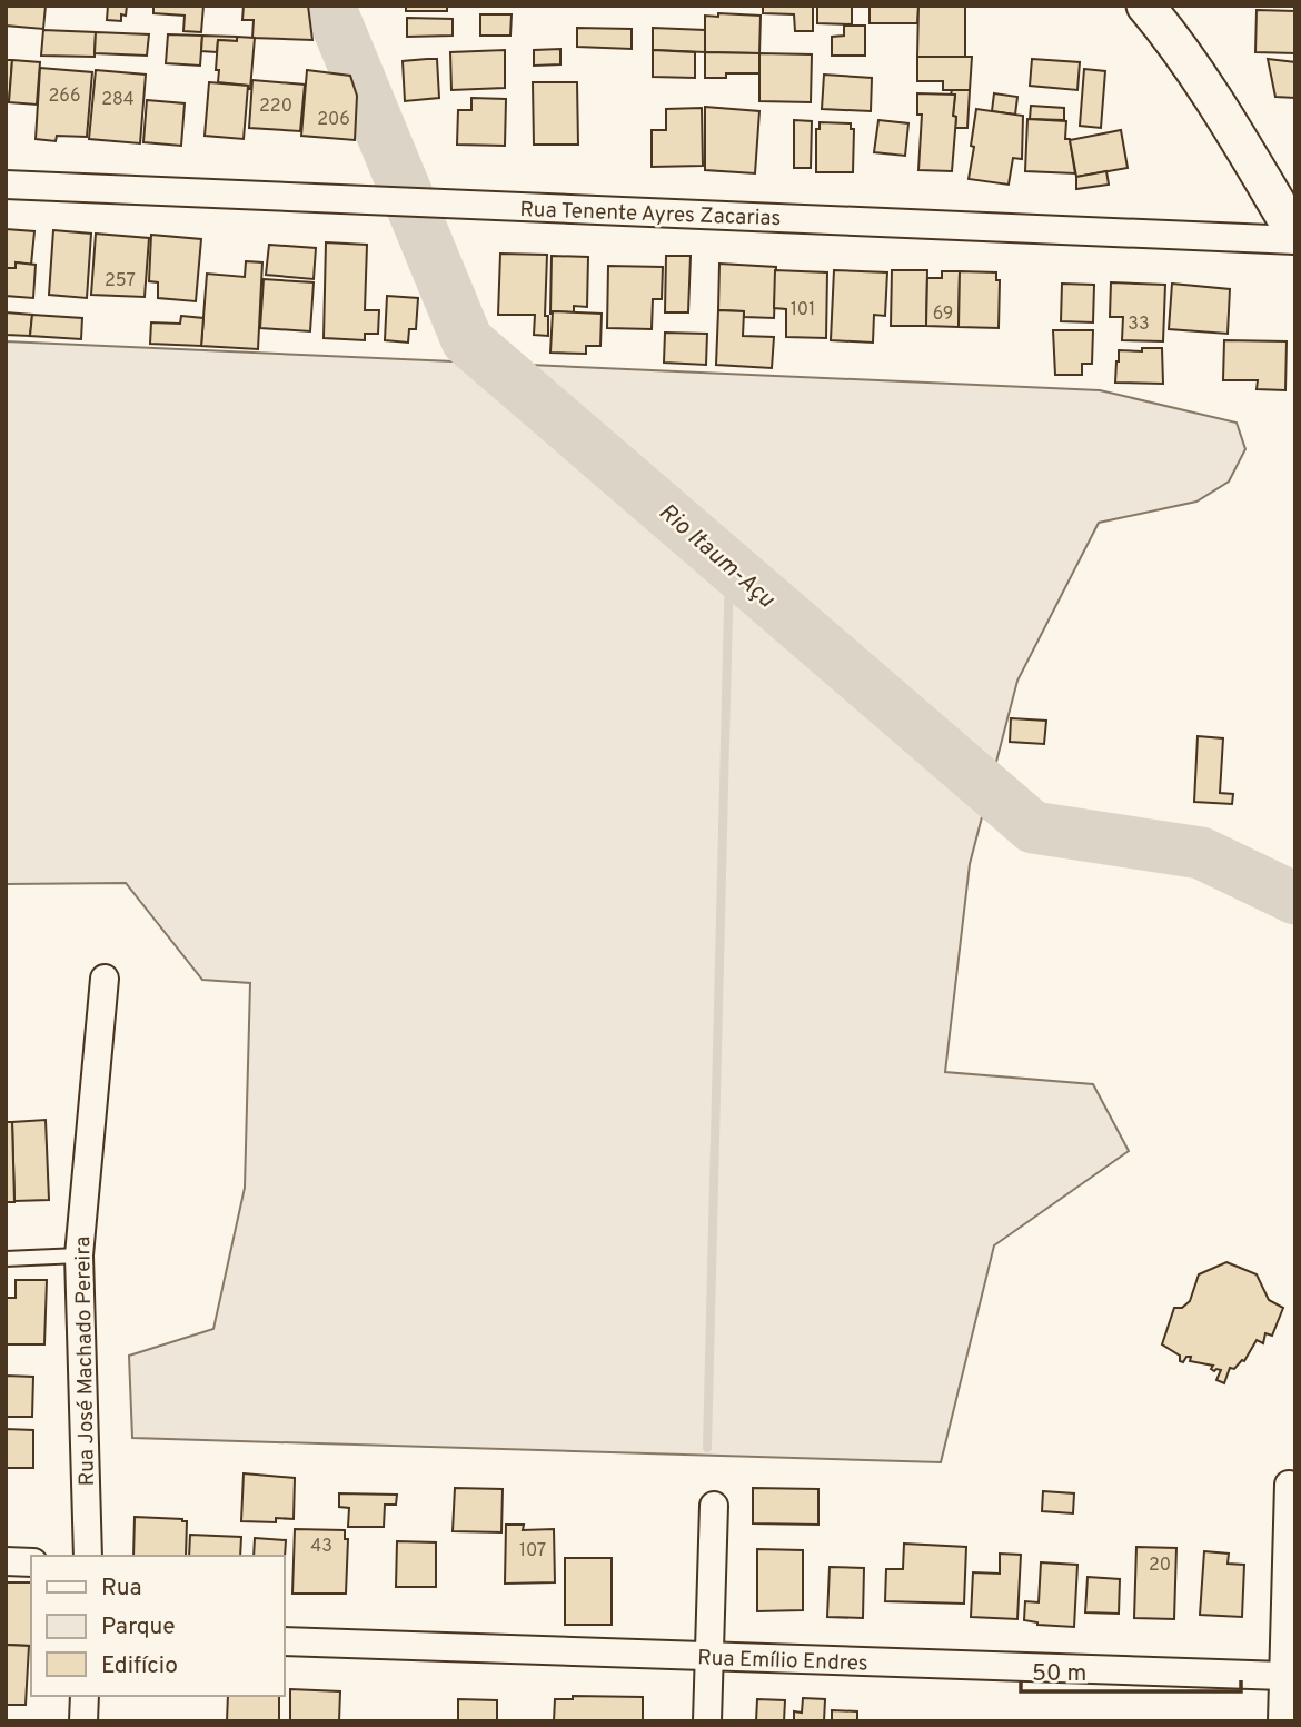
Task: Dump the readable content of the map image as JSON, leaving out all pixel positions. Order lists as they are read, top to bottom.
{
  "streets": {
    "street": ["Rua Tenente Ayres Zacarias", "Rua José Machado Pereira", "Rua Emílio Endres"]
  },
  "water": ["Rio Itaum-Açu"],
  "house_numbers": [
    "266",
    "284",
    "220",
    "206",
    "257",
    "101",
    "69",
    "33",
    "43",
    "107",
    "20"
  ],
  "legend": ["Rua", "Parque", "Edifício"],
  "scale_bar": "50 m"
}
